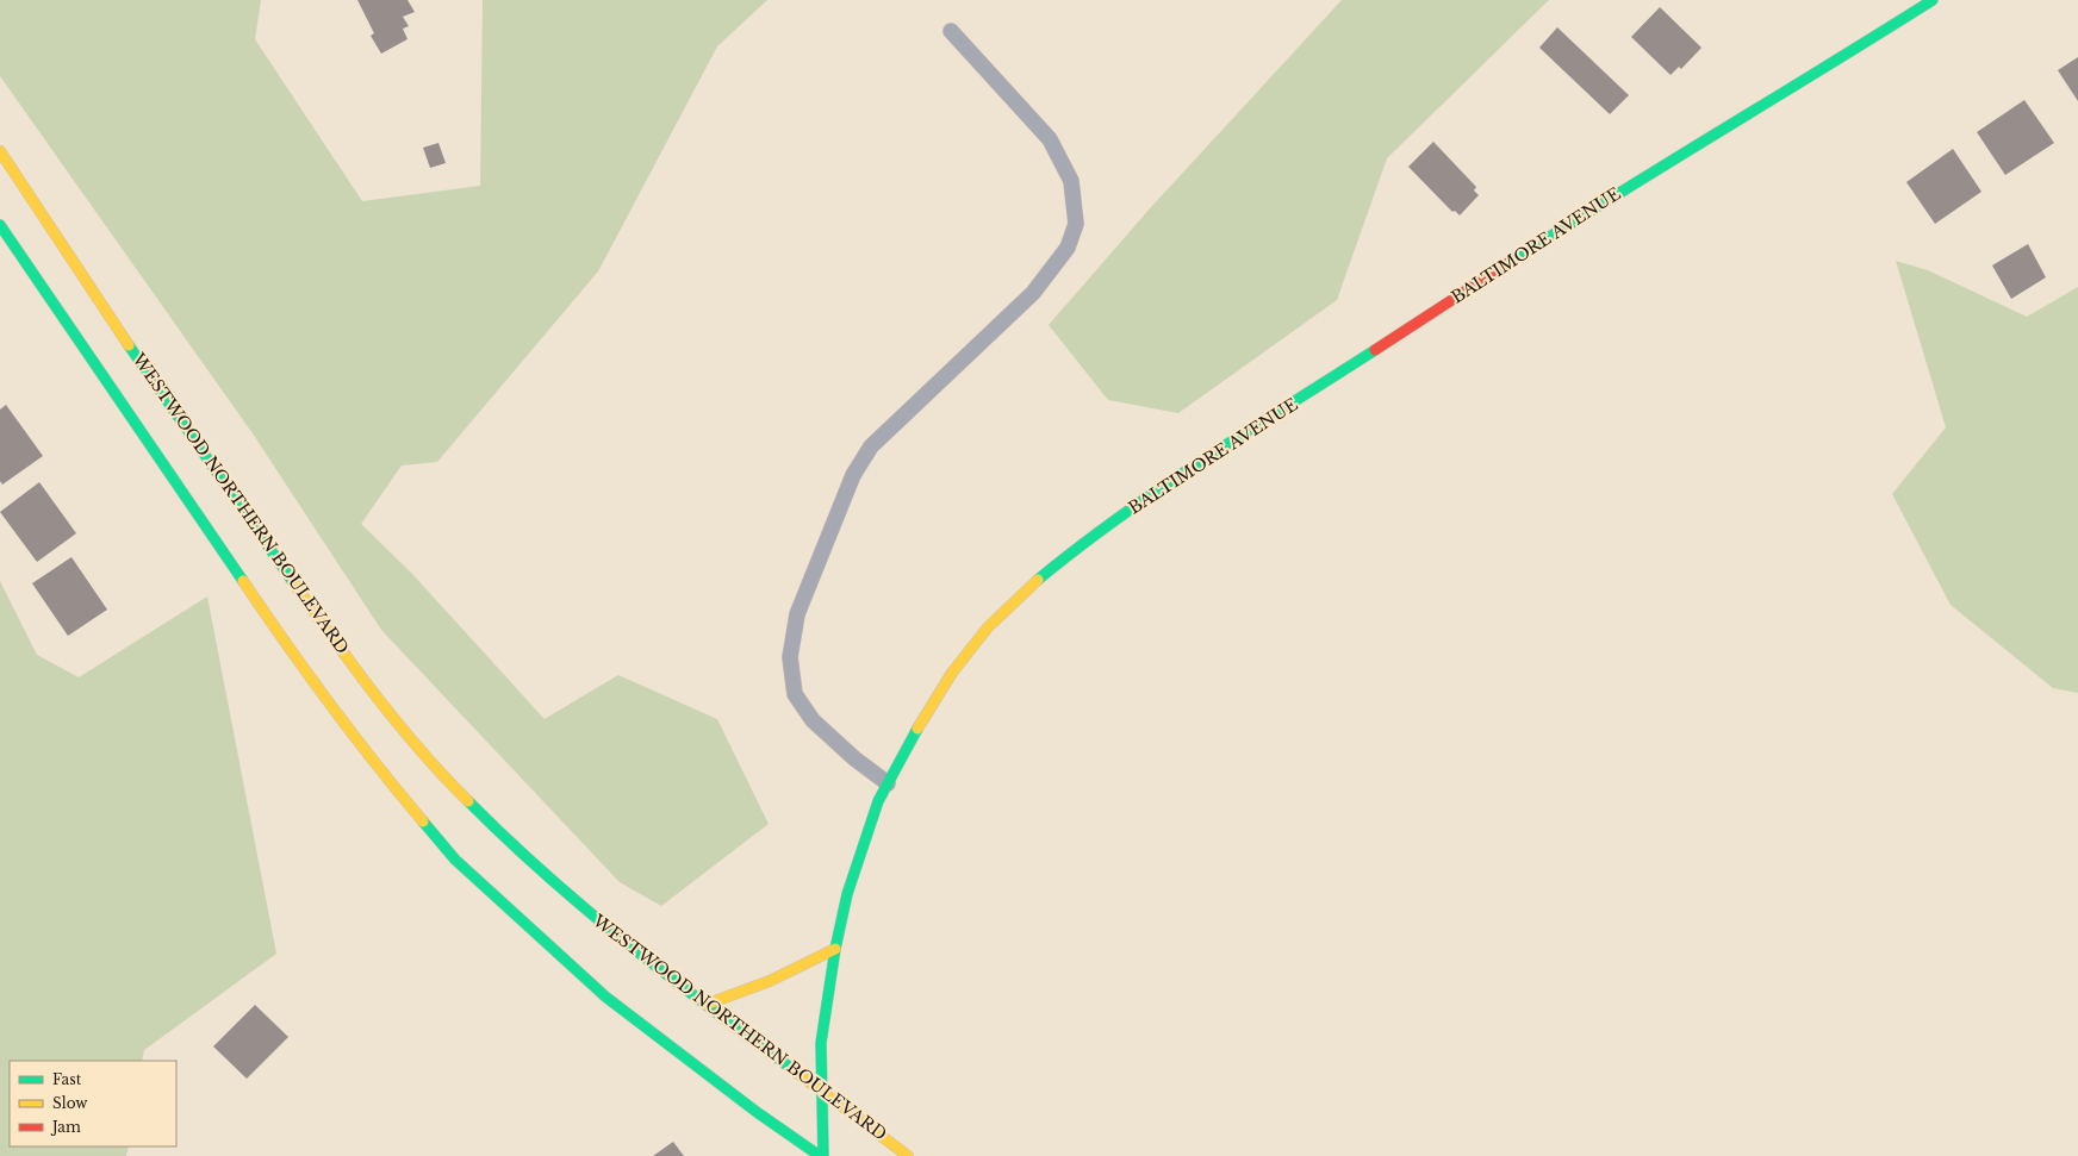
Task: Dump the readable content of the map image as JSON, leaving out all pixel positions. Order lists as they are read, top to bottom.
{
  "streets": {
    "main road": ["BALTIMORE AVENUE", "WESTWOOD NORTHERN BOULEVARD"]
  },
  "crossings": [
    ["BALTIMORE AVENUE", "WESTWOOD NORTHERN BOULEVARD"]
  ],
  "legend": ["Fast", "Slow", "Jam"]
}
